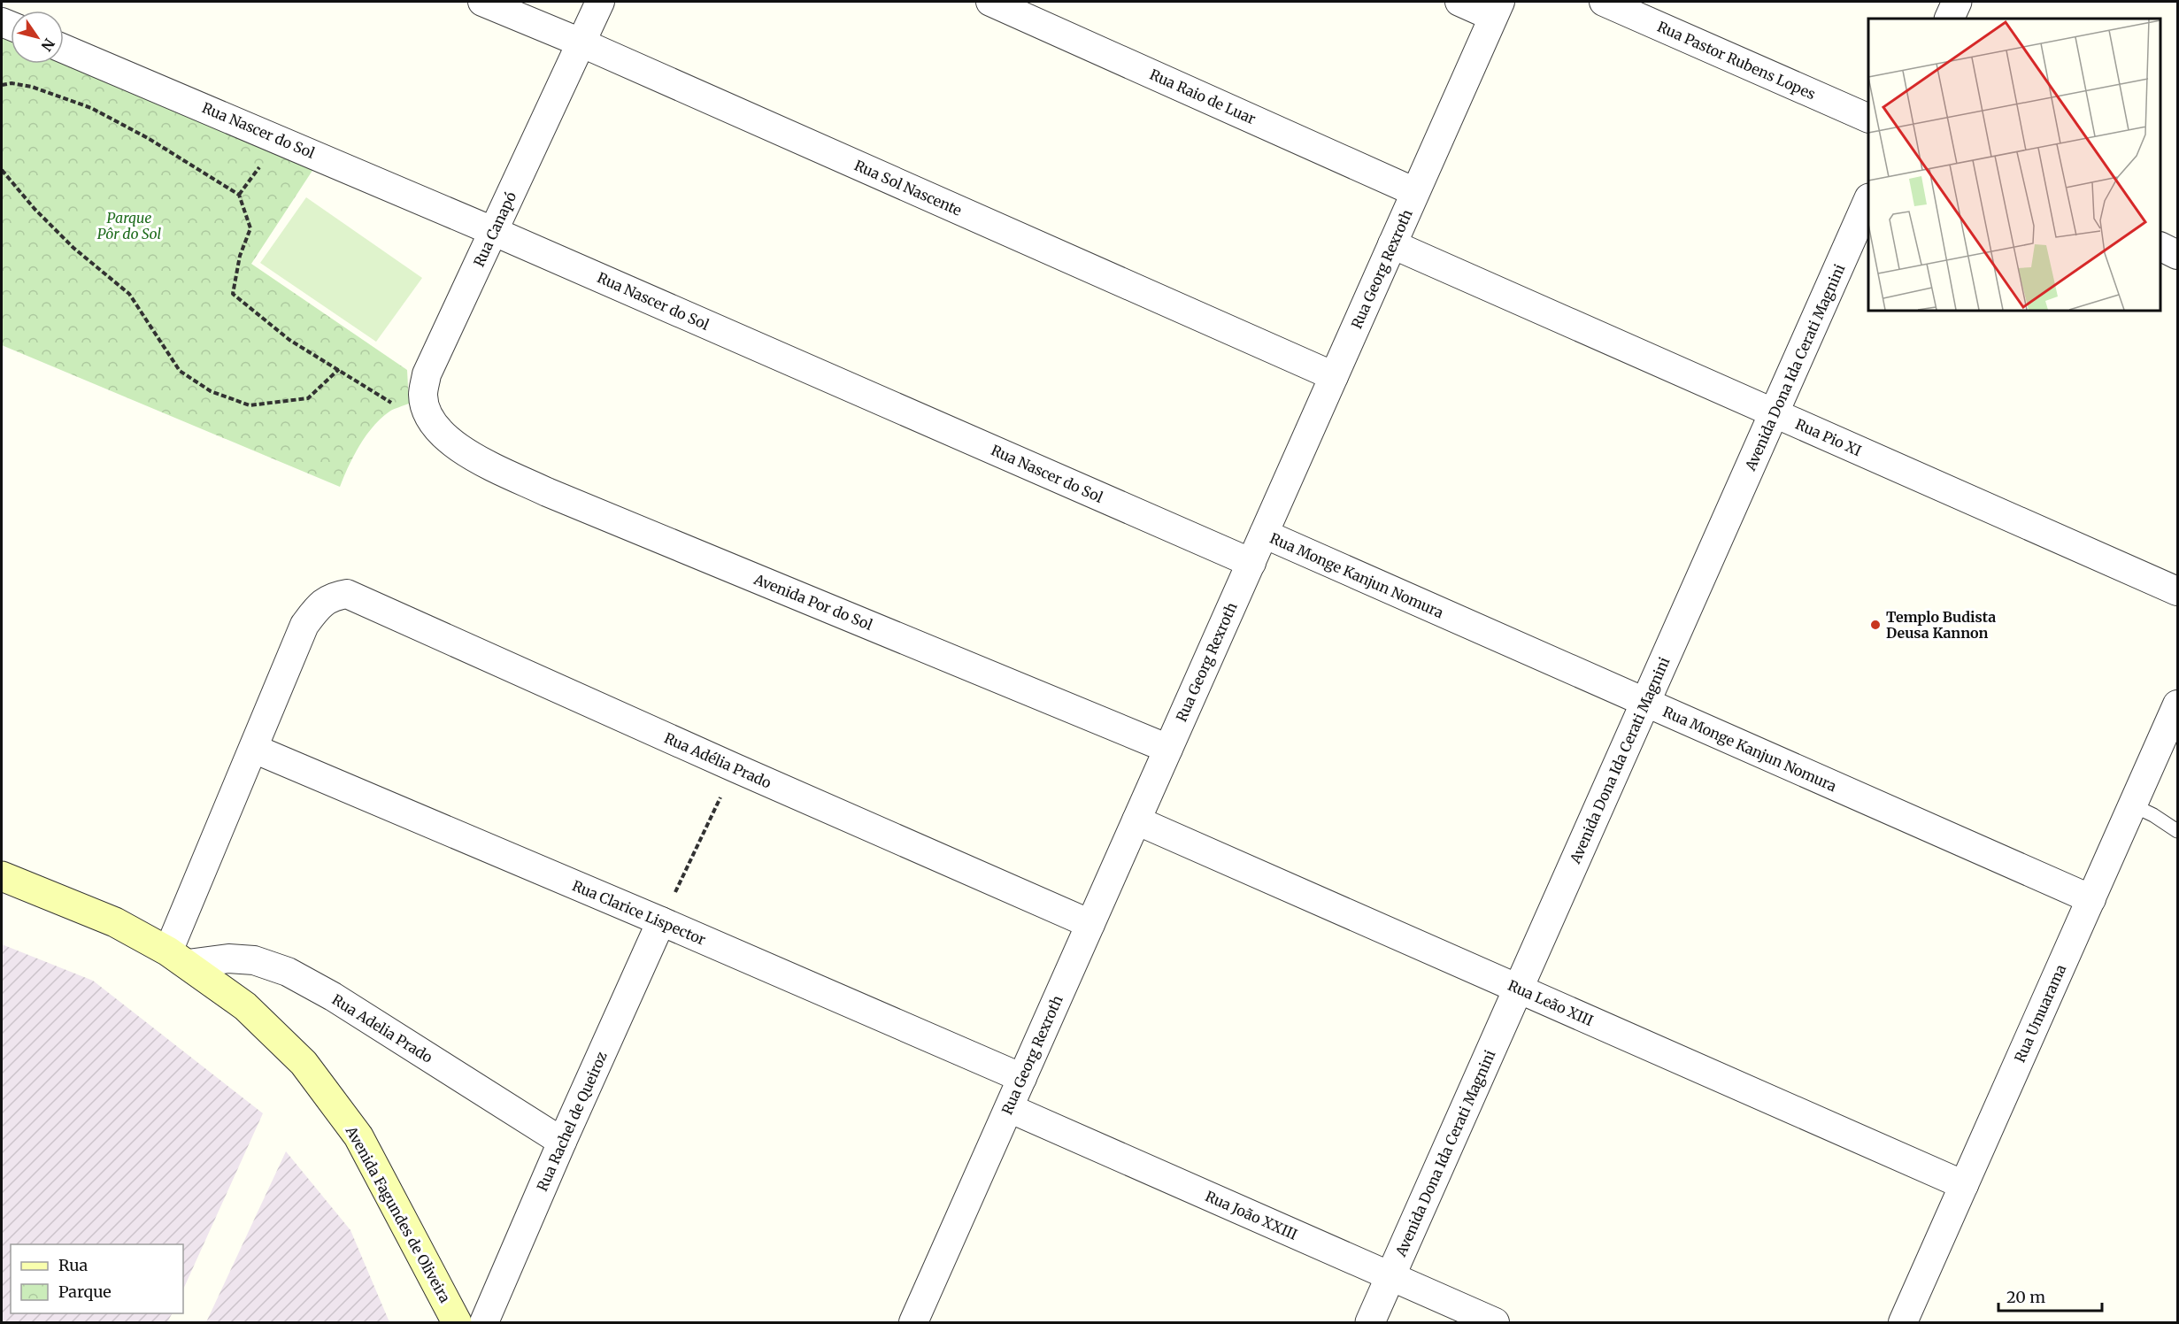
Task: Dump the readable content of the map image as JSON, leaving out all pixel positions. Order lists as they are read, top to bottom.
{
  "streets": {
    "main road": ["Avenida Fagundes de Oliveira"],
    "street": [
      "Rua Pastor Rubens Lopes",
      "Rua Raio de Luar",
      "Rua Nascer do Sol",
      "Rua Sol Nascente",
      "Rua Canapó",
      "Rua Georg Rexroth",
      "Avenida Dona Ida Cerati Magnini",
      "Rua Pio XI",
      "Rua Monge Kanjun Nomura",
      "Avenida Por do Sol",
      "Rua Adélia Prado",
      "Rua Clarice Lispector",
      "Rua Leão XIII",
      "Rua Umuarama",
      "Rua Adelia Prado",
      "Rua Rachel de Queiroz",
      "Rua João XXIII"
    ]
  },
  "crossings": [
    ["Rua Raio de Luar", "Rua Georg Rexroth"],
    ["Rua Nascer do Sol", "Rua Canapó"],
    ["Rua Nascer do Sol", "Rua Georg Rexroth"],
    ["Rua Sol Nascente", "Rua Canapó"],
    ["Rua Sol Nascente", "Rua Georg Rexroth"],
    ["Rua Canapó", "Avenida Por do Sol"],
    ["Rua Georg Rexroth", "Rua Pio XI"],
    ["Rua Georg Rexroth", "Rua Monge Kanjun Nomura"],
    ["Rua Georg Rexroth", "Avenida Por do Sol"],
    ["Rua Georg Rexroth", "Rua Adélia Prado"],
    ["Rua Georg Rexroth", "Rua Clarice Lispector"],
    ["Rua Georg Rexroth", "Rua Leão XIII"],
    ["Rua Georg Rexroth", "Rua João XXIII"],
    ["Avenida Dona Ida Cerati Magnini", "Rua Pio XI"],
    ["Avenida Dona Ida Cerati Magnini", "Rua Monge Kanjun Nomura"],
    ["Avenida Dona Ida Cerati Magnini", "Rua Leão XIII"],
    ["Avenida Dona Ida Cerati Magnini", "Rua João XXIII"],
    ["Rua Monge Kanjun Nomura", "Rua Umuarama"],
    ["Rua Adélia Prado", "Rua Clarice Lispector"],
    ["Rua Clarice Lispector", "Rua Rachel de Queiroz"],
    ["Rua Leão XIII", "Rua Umuarama"],
    ["Rua Adelia Prado", "Rua Rachel de Queiroz"],
    ["Rua Adelia Prado", "Avenida Fagundes de Oliveira"]
  ],
  "parks": ["Parque Pôr do Sol"],
  "places": ["Templo Budista Deusa Kannon"],
  "legend": ["Rua", "Parque"],
  "scale_bar": "20 m",
  "north": "bottom right"
}
